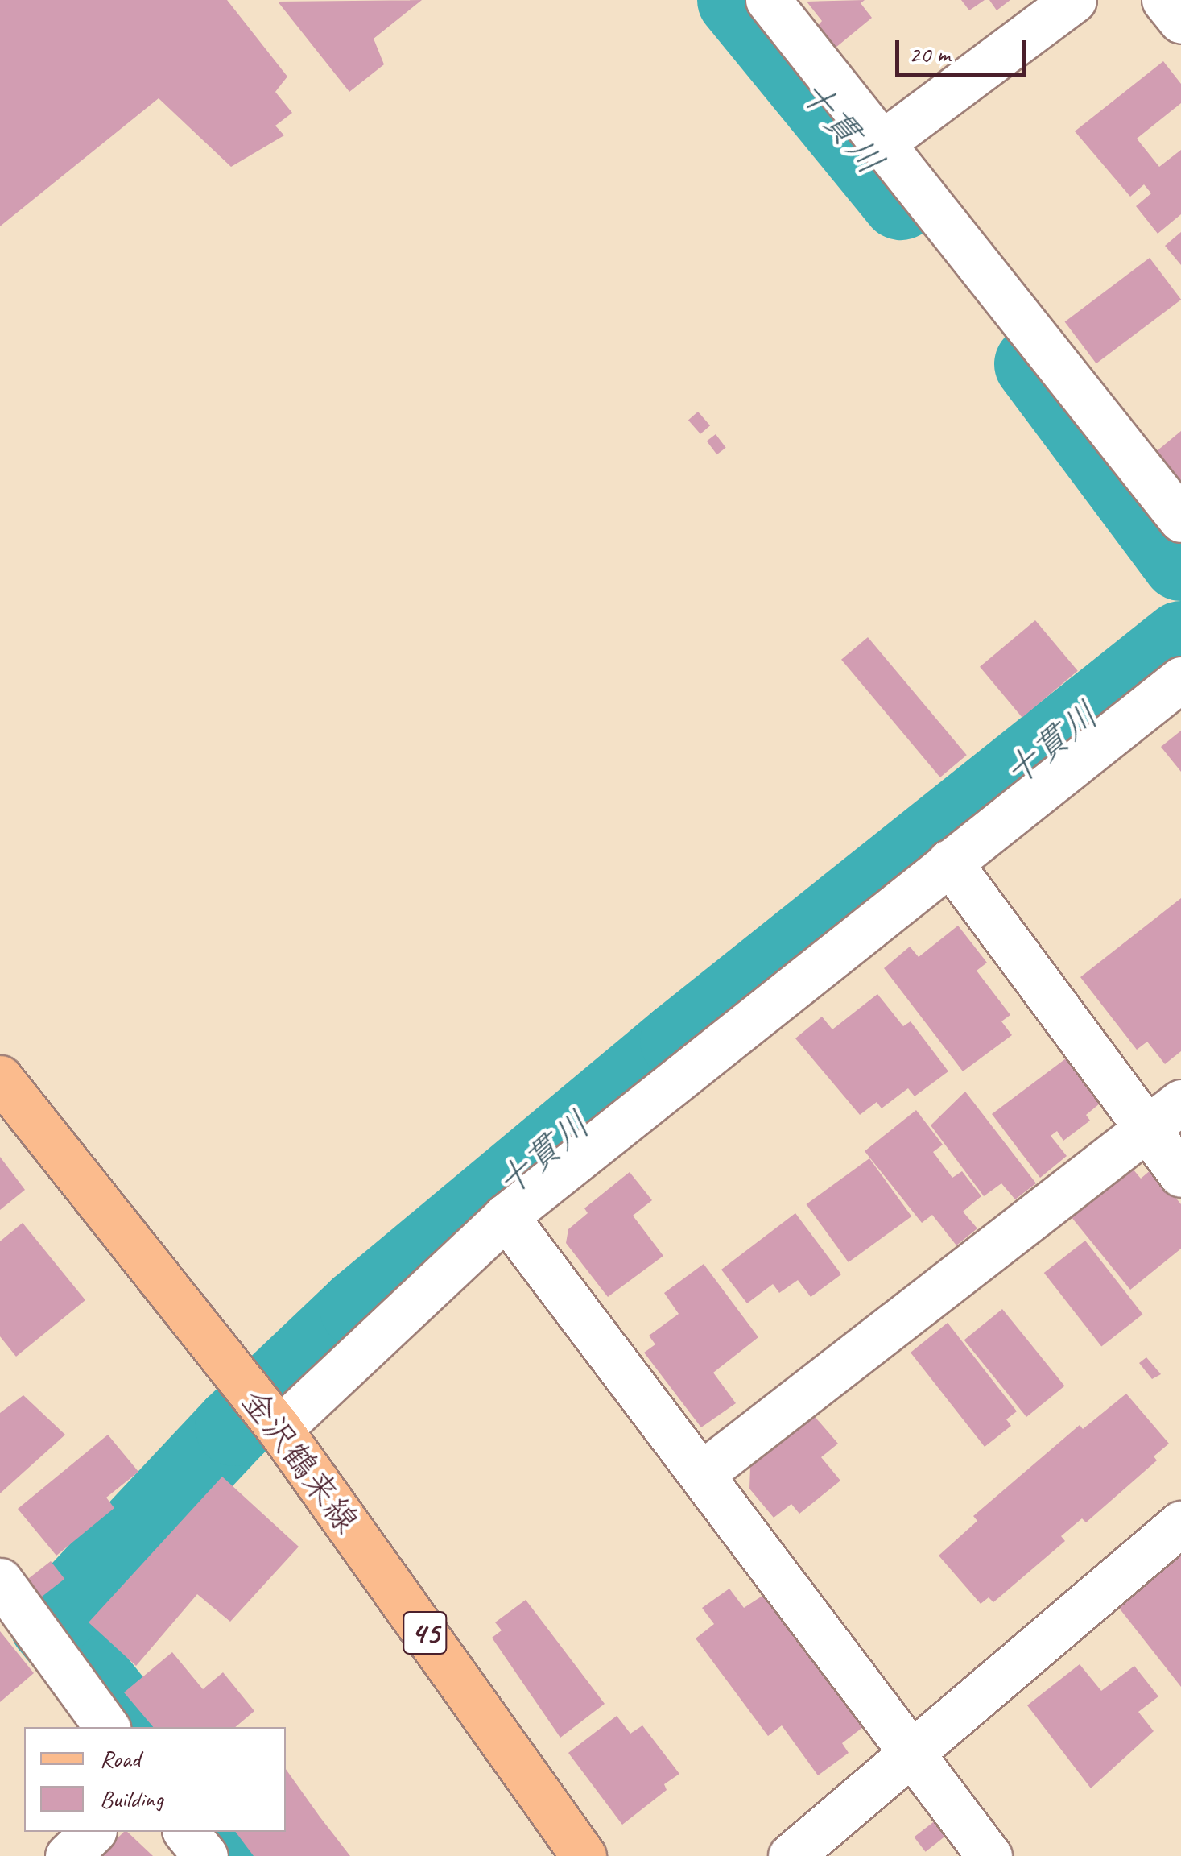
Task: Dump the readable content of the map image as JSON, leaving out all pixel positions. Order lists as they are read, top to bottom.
{
  "streets": {
    "main road": ["金沢鶴来線", "45"]
  },
  "water": ["十貫川"],
  "legend": ["Road", "Building"],
  "scale_bar": "20 m"
}
